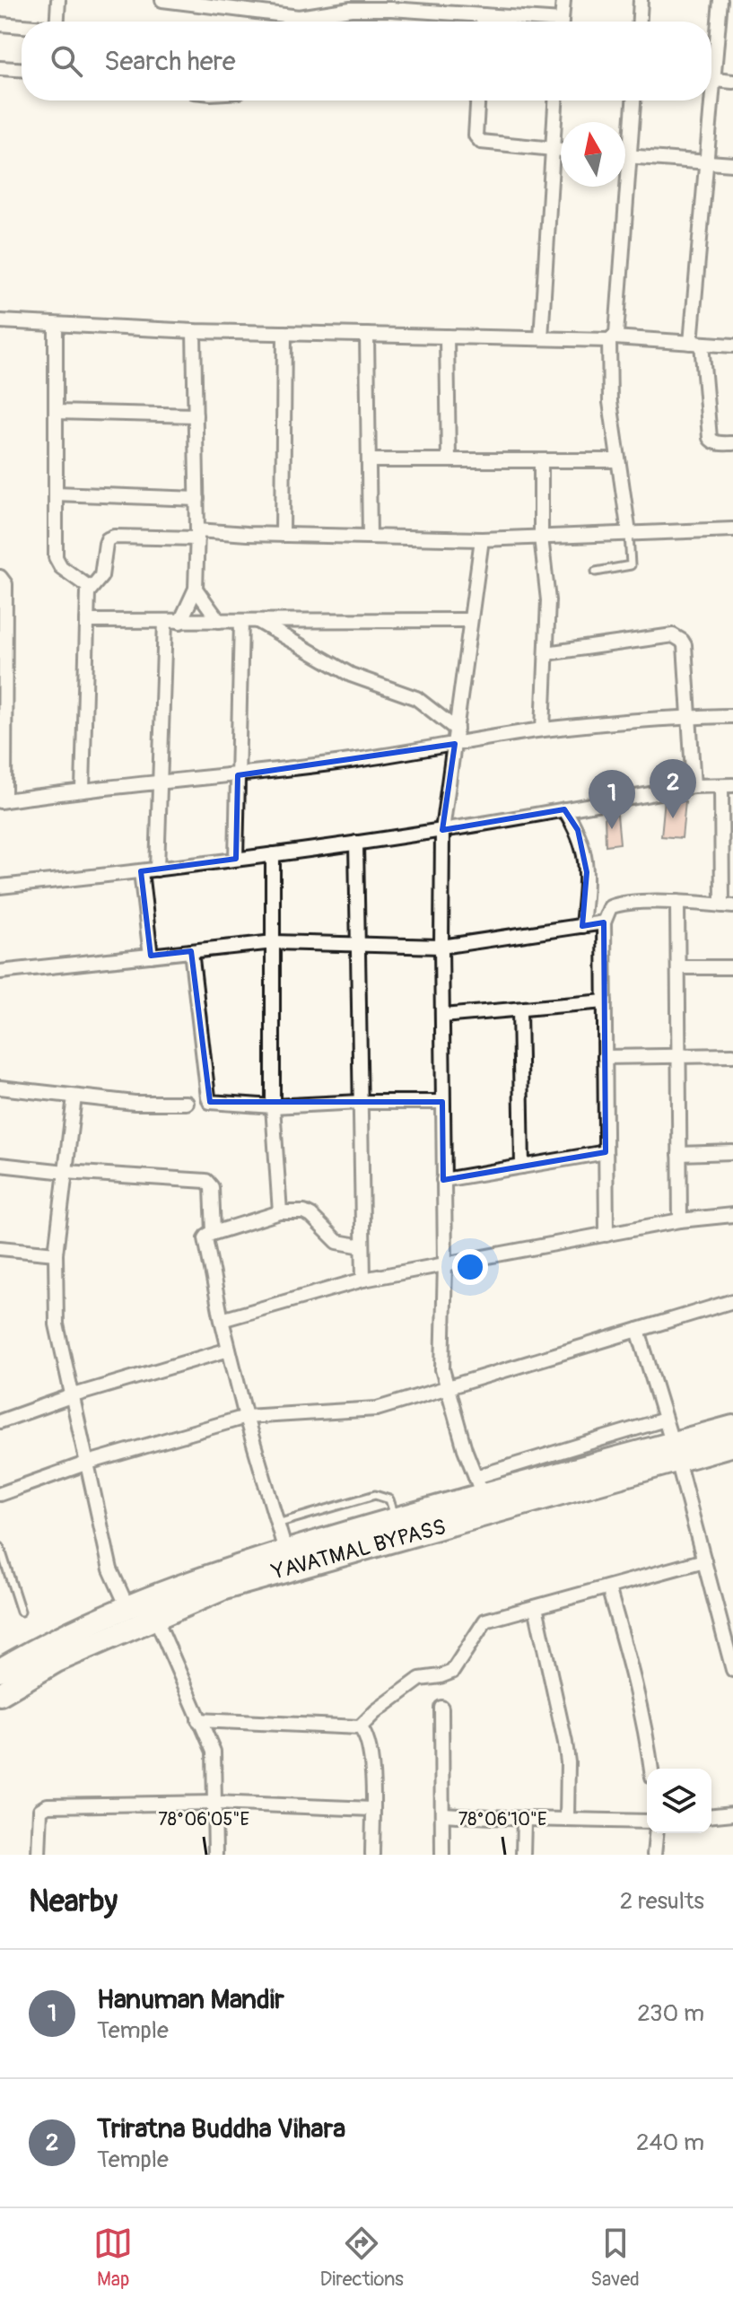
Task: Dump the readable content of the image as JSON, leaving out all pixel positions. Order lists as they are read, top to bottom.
{
  "streets": {
    "main road": ["YAVATMAL BYPASS"]
  },
  "north": "top",
  "page": {
    "search": "Search here",
    "pins": ["2", "1"],
    "heading": ["Nearby", "2 results"],
    "list": [
      {
        "mark": "1",
        "name": "Hanuman Mandir",
        "note": "Temple",
        "value": "230 m"
      },
      {
        "mark": "2",
        "name": "Triratna Buddha Vihara",
        "note": "Temple",
        "value": "240 m"
      }
    ],
    "nav": ["Map", "Directions", "Saved"]
  },
  "coordinates": ["78°06'05\"E", "78°06'10\"E"]
}
